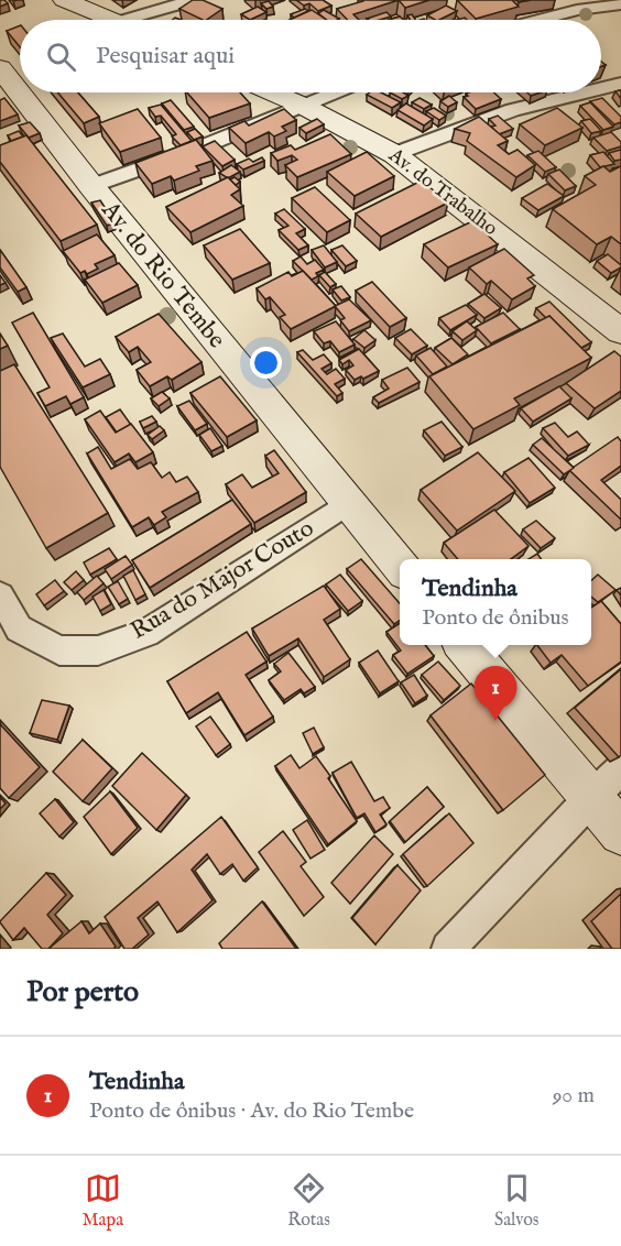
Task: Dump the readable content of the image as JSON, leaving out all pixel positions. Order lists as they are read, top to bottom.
{
  "streets": {
    "main road": ["Av. do Trabalho", "Av. do Rio Tembe"],
    "street": ["Rua do Major Couto"]
  },
  "crossings": [
    ["Av. do Rio Tembe", "Rua do Major Couto"]
  ],
  "page": {
    "search": "Pesquisar aqui",
    "popup": ["Tendinha", "Ponto de ônibus"],
    "pins": "1",
    "heading": "Por perto",
    "list": [
      {
        "mark": "1",
        "name": "Tendinha",
        "note": "Ponto de ônibus · Av. do Rio Tembe",
        "value": "90 m"
      }
    ],
    "nav": ["Mapa", "Rotas", "Salvos"]
  }
}
